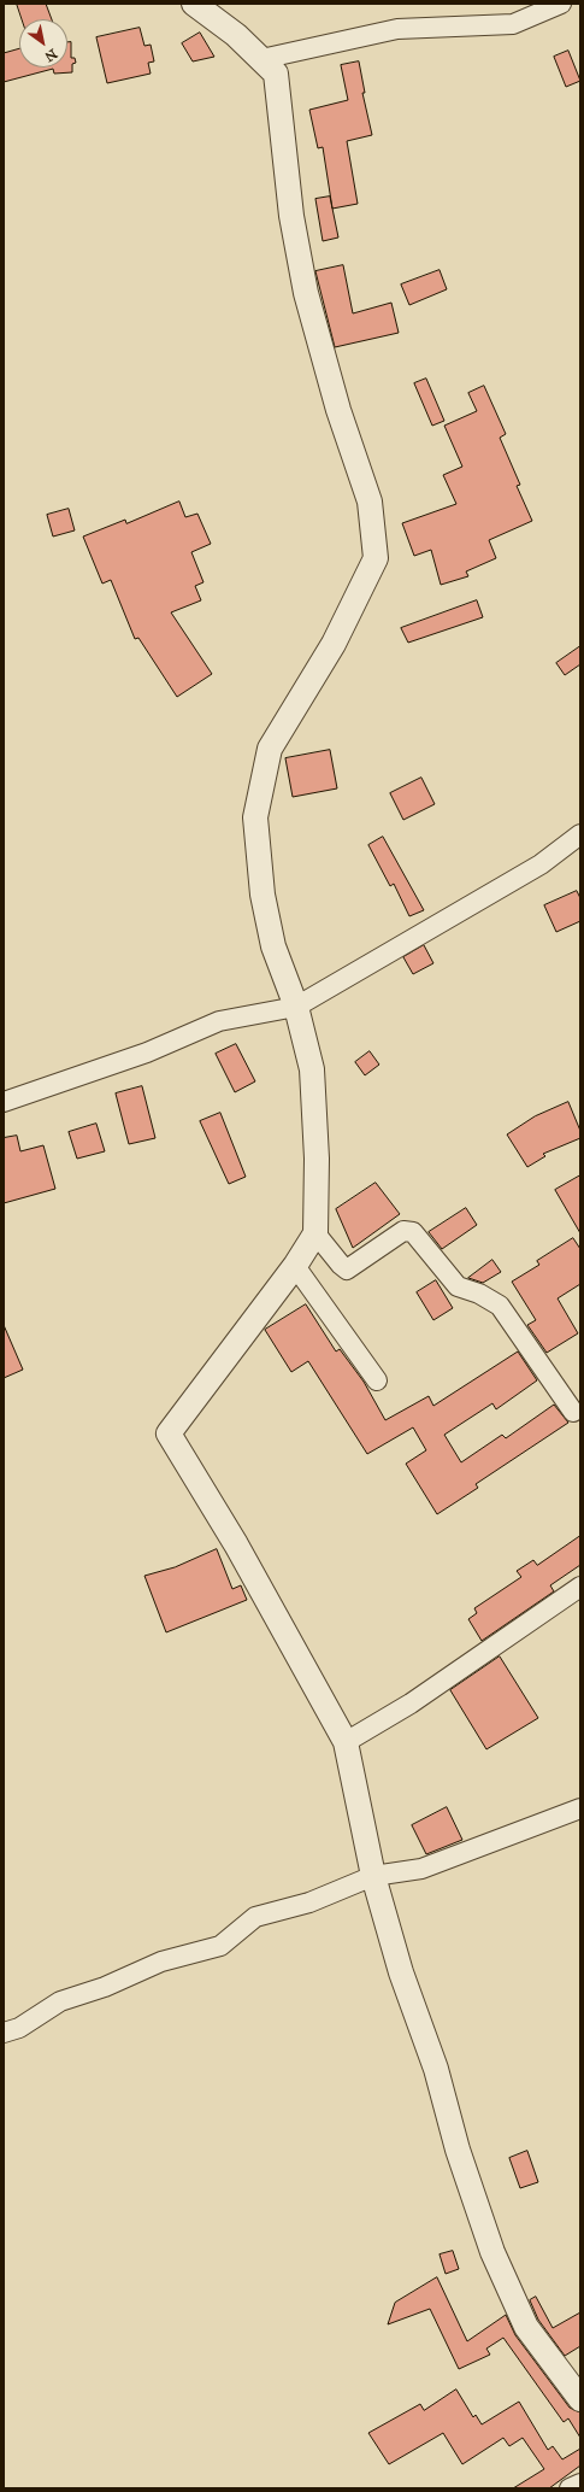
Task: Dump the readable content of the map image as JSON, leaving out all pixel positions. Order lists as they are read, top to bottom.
{
  "north": "bottom right"
}
